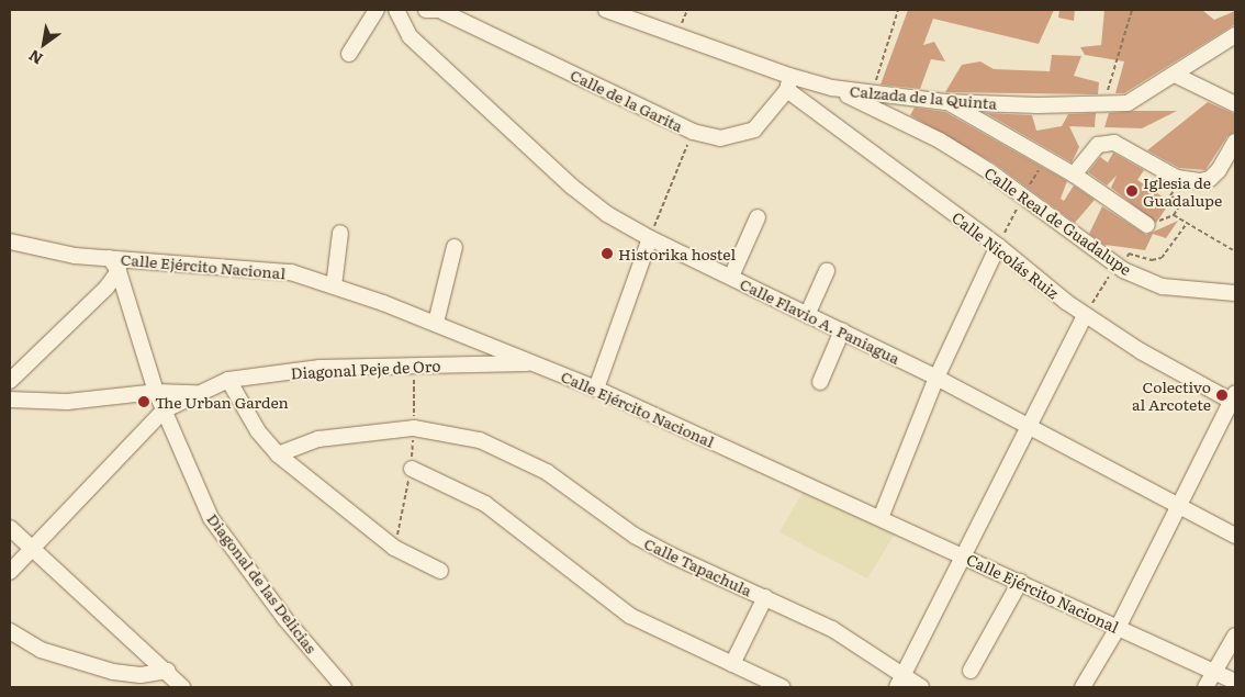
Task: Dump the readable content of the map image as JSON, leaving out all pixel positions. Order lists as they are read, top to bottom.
{
  "streets": {
    "street": [
      "Calzada de la Quinta",
      "Calle de la Garita",
      "Calle Real de Guadalupe",
      "Calle Nicolás Ruiz",
      "Calle Ejército Nacional",
      "Calle Flavio A. Paniagua",
      "Diagonal Peje de Oro",
      "Calle Tapachula",
      "Diagonal de las Delicias"
    ]
  },
  "crossings": [
    ["Calzada de la Quinta", "Calle de la Garita"],
    ["Calzada de la Quinta", "Calle Real de Guadalupe"],
    ["Calzada de la Quinta", "Calle Nicolás Ruiz"],
    ["Calle de la Garita", "Calle Nicolás Ruiz"],
    ["Calle Ejército Nacional", "Diagonal Peje de Oro"],
    ["Calle Ejército Nacional", "Diagonal de las Delicias"],
    ["Diagonal Peje de Oro", "Diagonal de las Delicias"]
  ],
  "places": [
    "Iglesia de Guadalupe",
    "Historika hostel",
    "Colectivo al Arcotete",
    "The Urban Garden"
  ],
  "north": "bottom left"
}
